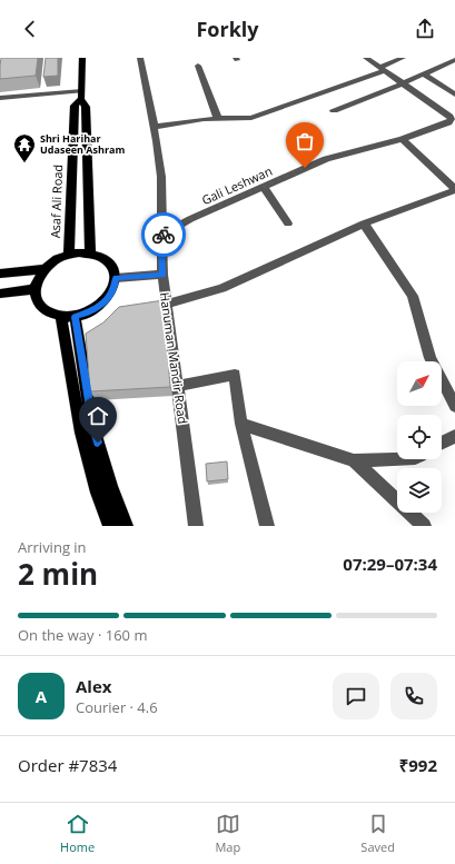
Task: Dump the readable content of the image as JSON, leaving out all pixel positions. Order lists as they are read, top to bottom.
{
  "streets": {
    "main road": ["Asaf Ali Road"],
    "street": ["Gali Leshwan", "Hanuman Mandir Road"]
  },
  "crossings": [
    ["Gali Leshwan", "Hanuman Mandir Road"]
  ],
  "places": {
    "temple": ["Shri Harihar Udaseen Ashram"]
  },
  "north": "top right",
  "page": {
    "header": "Forkly",
    "heading": ["2 min", "Arriving in", "07:29–07:34"],
    "panel": [
      "Alex",
      "Courier · 4.6",
      "Order #7834",
      "₹992"
    ],
    "bar": "On the way · 160 m",
    "round": "A",
    "tabs": ["Home", "Map", "Saved"]
  }
}
